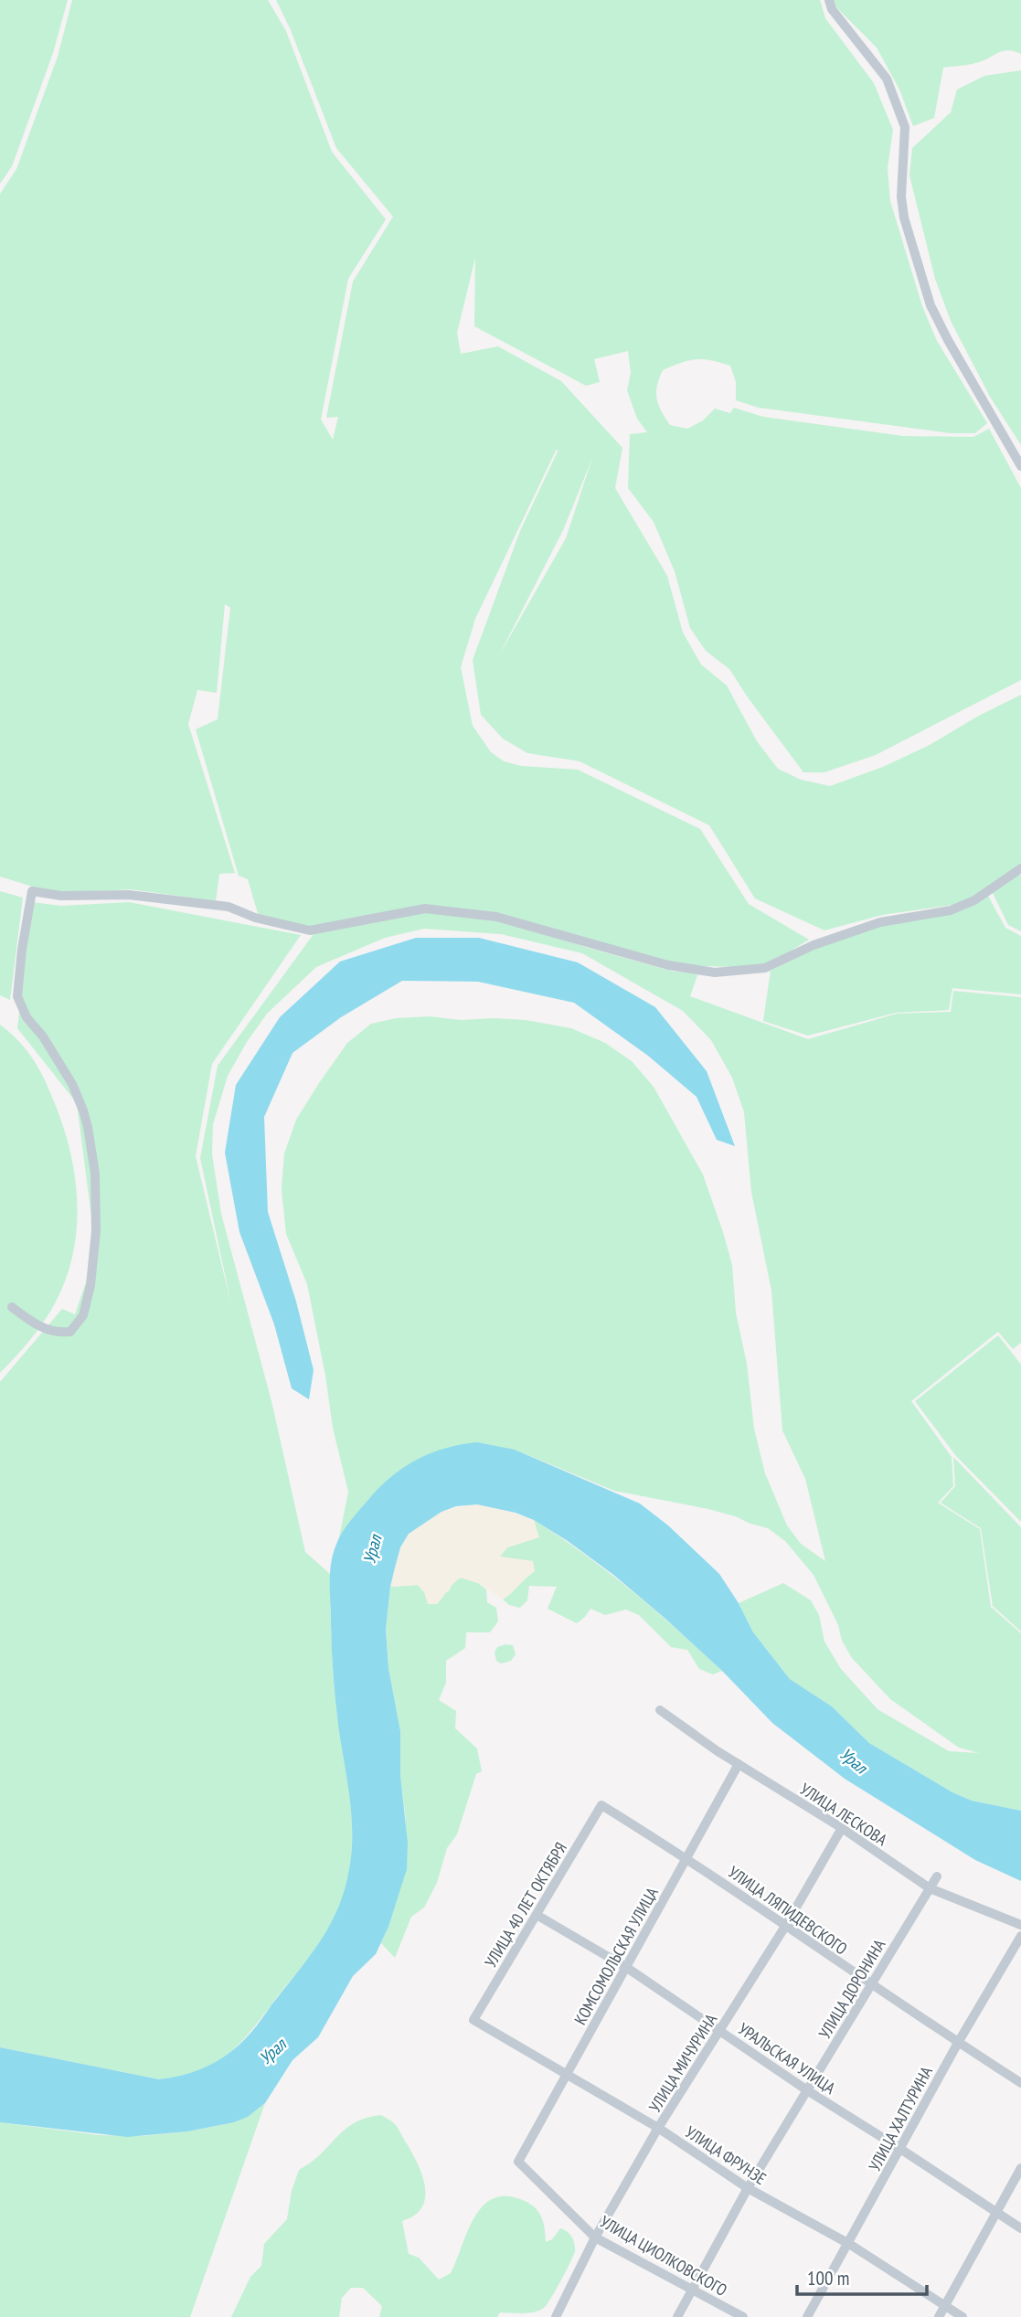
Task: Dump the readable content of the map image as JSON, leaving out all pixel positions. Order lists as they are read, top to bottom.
{
  "streets": {
    "street": [
      "УЛИЦА ЛЕСКОВА",
      "УЛИЦА 40 ЛЕТ ОКТЯБРЯ",
      "УЛИЦА ЛЯПИДЕВСКОГО",
      "КОМСОМОЛЬСКАЯ УЛИЦА",
      "УЛИЦА ДОРОНИНА",
      "УРАЛЬСКАЯ УЛИЦА",
      "УЛИЦА МИЧУРИНА",
      "УЛИЦА ХАЛТУРИНА",
      "УЛИЦА ФРУНЗЕ",
      "УЛИЦА ЦИОЛКОВСКОГО"
    ]
  },
  "crossings": [
    ["УЛИЦА ЛЕСКОВА", "КОМСОМОЛЬСКАЯ УЛИЦА"],
    ["УЛИЦА ЛЕСКОВА", "УЛИЦА ДОРОНИНА"],
    ["УЛИЦА ЛЕСКОВА", "УЛИЦА МИЧУРИНА"],
    ["УЛИЦА 40 ЛЕТ ОКТЯБРЯ", "УЛИЦА ЛЯПИДЕВСКОГО"],
    ["УЛИЦА 40 ЛЕТ ОКТЯБРЯ", "УРАЛЬСКАЯ УЛИЦА"],
    ["УЛИЦА 40 ЛЕТ ОКТЯБРЯ", "УЛИЦА ФРУНЗЕ"],
    ["УЛИЦА ЛЯПИДЕВСКОГО", "КОМСОМОЛЬСКАЯ УЛИЦА"],
    ["УЛИЦА ЛЯПИДЕВСКОГО", "УЛИЦА ДОРОНИНА"],
    ["УЛИЦА ЛЯПИДЕВСКОГО", "УЛИЦА МИЧУРИНА"],
    ["УЛИЦА ЛЯПИДЕВСКОГО", "УЛИЦА ХАЛТУРИНА"],
    ["КОМСОМОЛЬСКАЯ УЛИЦА", "УРАЛЬСКАЯ УЛИЦА"],
    ["КОМСОМОЛЬСКАЯ УЛИЦА", "УЛИЦА ФРУНЗЕ"],
    ["КОМСОМОЛЬСКАЯ УЛИЦА", "УЛИЦА ЦИОЛКОВСКОГО"],
    ["УЛИЦА ДОРОНИНА", "УРАЛЬСКАЯ УЛИЦА"],
    ["УЛИЦА ДОРОНИНА", "УЛИЦА ФРУНЗЕ"],
    ["УЛИЦА ДОРОНИНА", "УЛИЦА ЦИОЛКОВСКОГО"],
    ["УРАЛЬСКАЯ УЛИЦА", "УЛИЦА МИЧУРИНА"],
    ["УРАЛЬСКАЯ УЛИЦА", "УЛИЦА ХАЛТУРИНА"],
    ["УЛИЦА МИЧУРИНА", "УЛИЦА ФРУНЗЕ"],
    ["УЛИЦА МИЧУРИНА", "УЛИЦА ЦИОЛКОВСКОГО"],
    ["УЛИЦА ХАЛТУРИНА", "УЛИЦА ФРУНЗЕ"]
  ],
  "water": ["Урал"],
  "scale_bar": "100 m"
}
